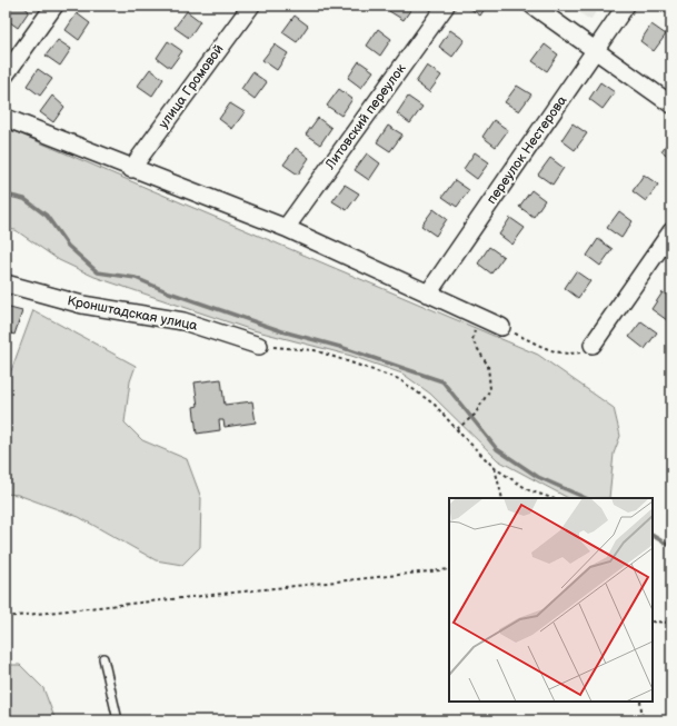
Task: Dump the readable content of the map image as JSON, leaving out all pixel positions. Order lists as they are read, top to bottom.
{
  "streets": {
    "street": [
      "улица Громовой",
      "Литовский переулок",
      "переулок Нестерова",
      "Кронштадская улица"
    ]
  }
}
